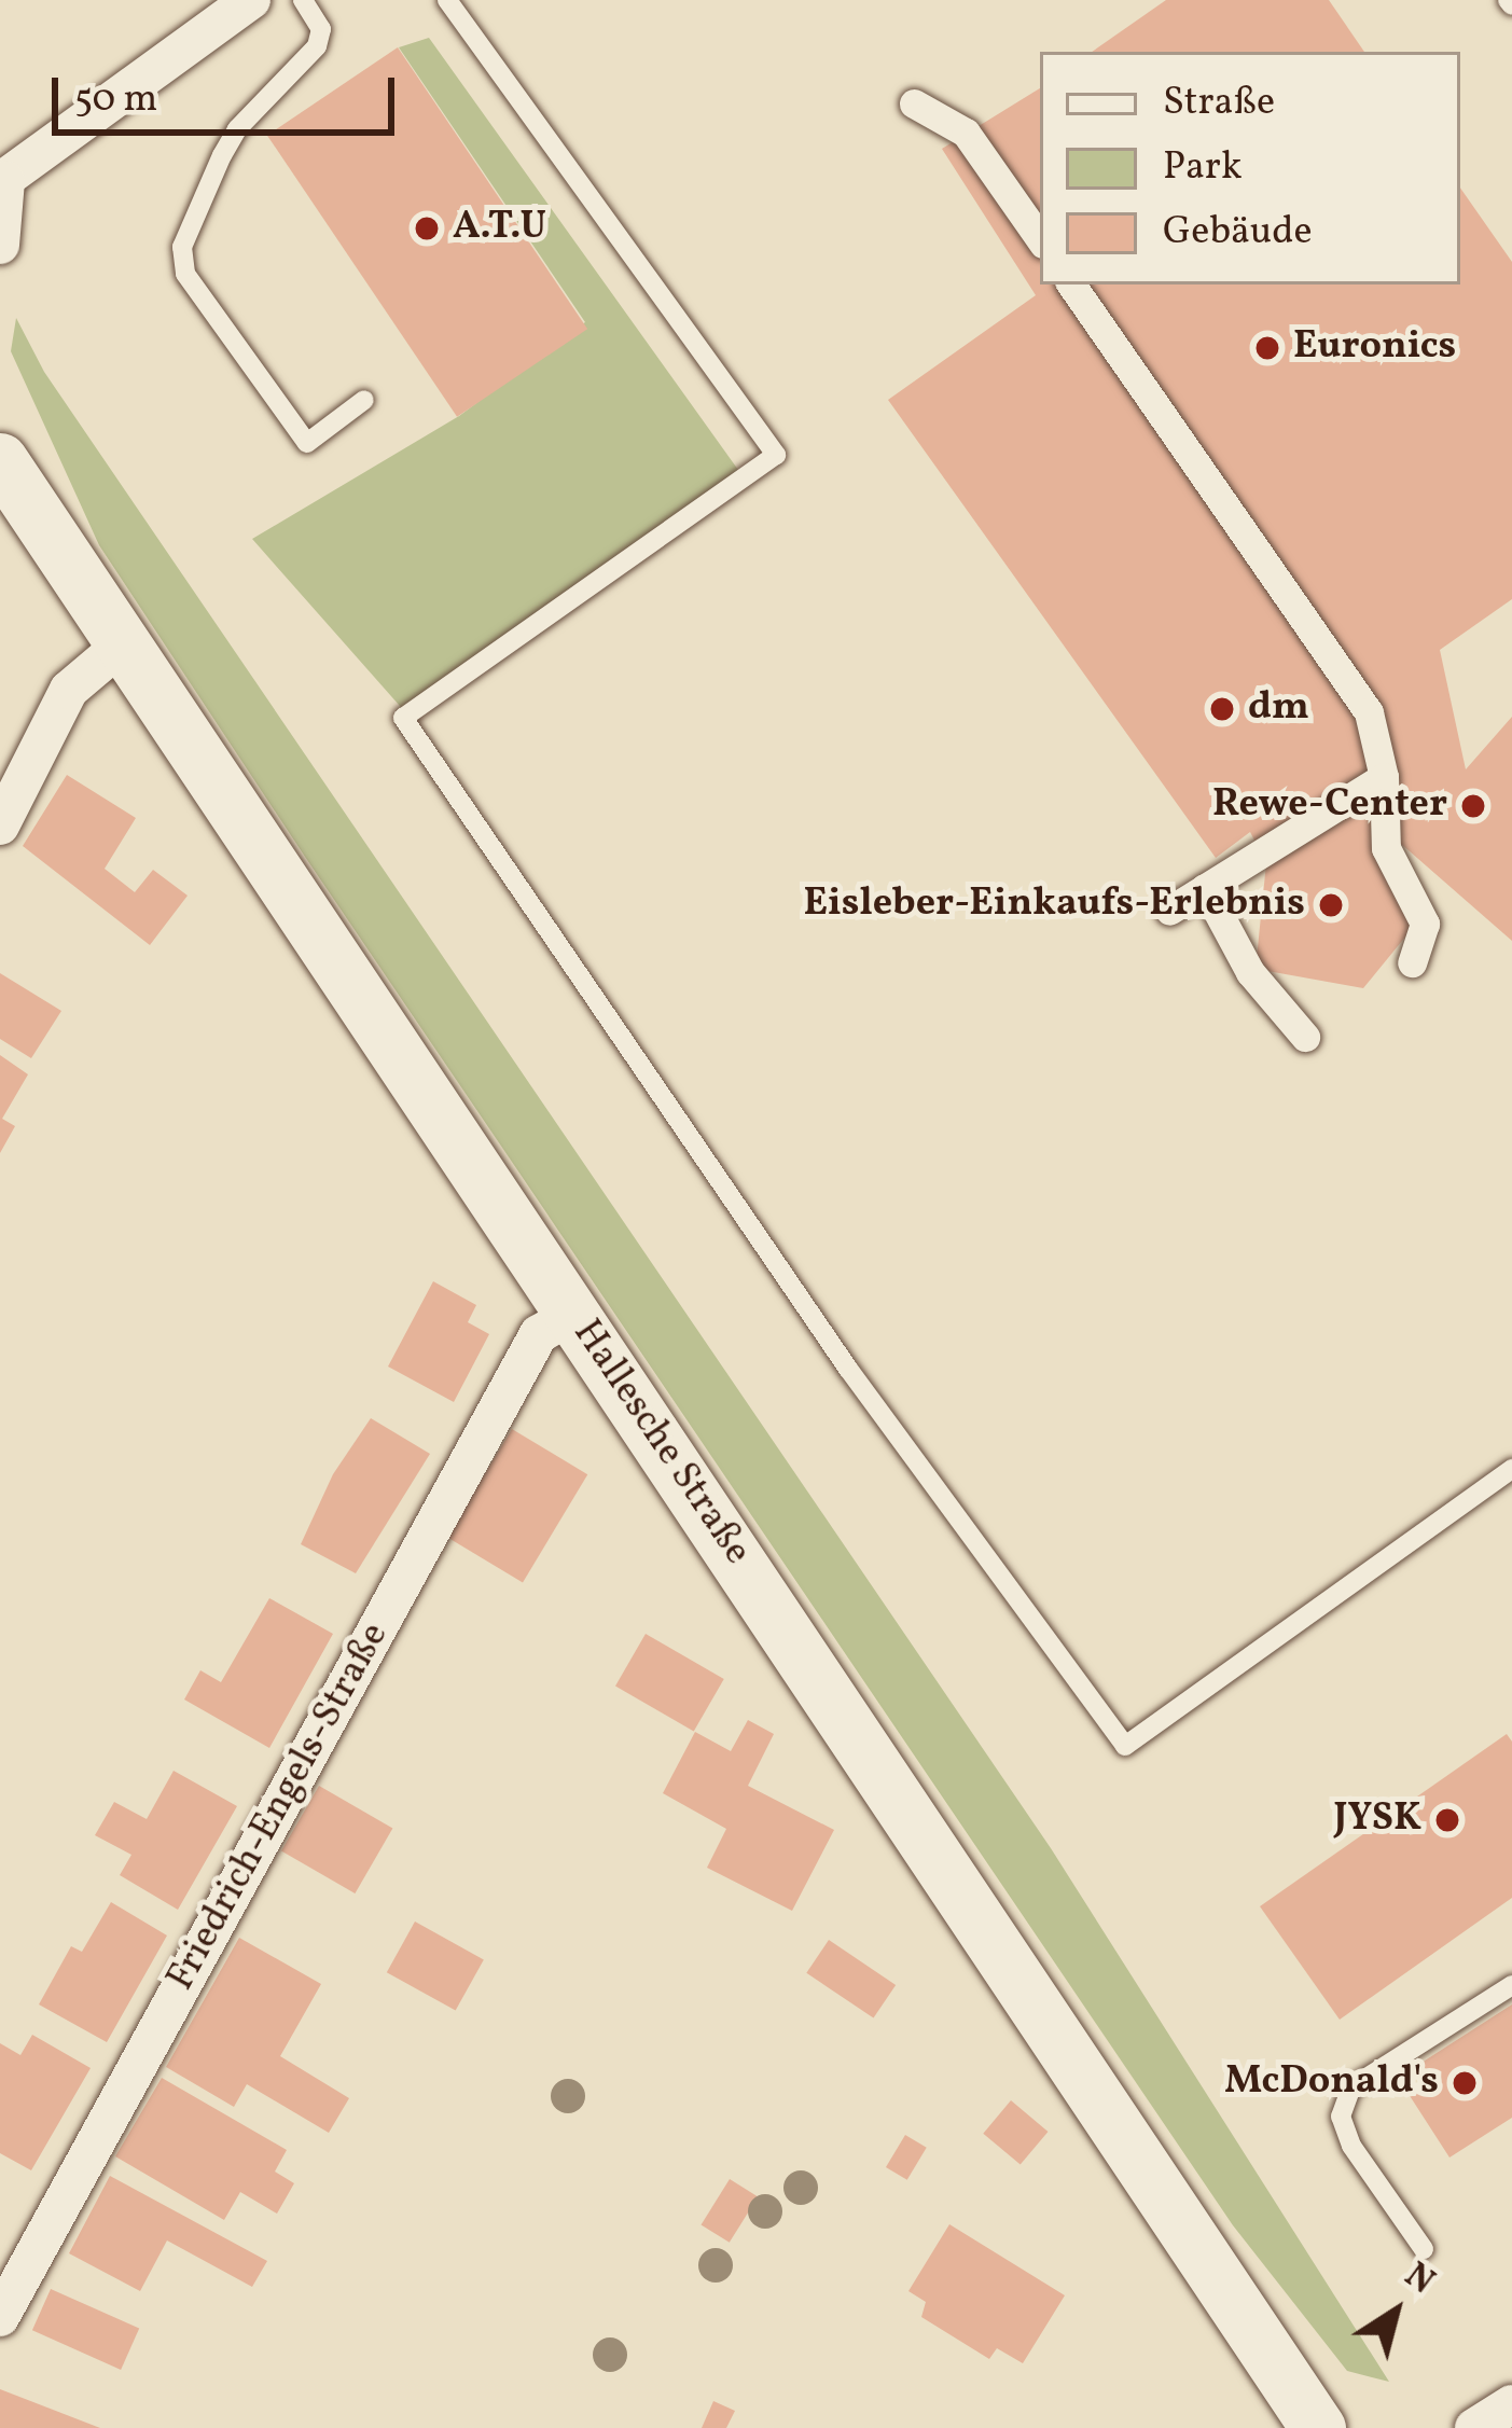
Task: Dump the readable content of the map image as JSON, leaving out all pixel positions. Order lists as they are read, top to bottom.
{
  "streets": {
    "main road": ["Hallesche Straße"],
    "street": ["Friedrich-Engels-Straße"]
  },
  "crossings": [
    ["Hallesche Straße", "Friedrich-Engels-Straße"]
  ],
  "places": [
    "A.T.U",
    "Euronics",
    "dm",
    "Rewe-Center",
    "Eisleber-Einkaufs-Erlebnis",
    "JYSK",
    "McDonald's"
  ],
  "legend": ["Straße", "Park", "Gebäude"],
  "scale_bar": "50 m",
  "north": "top right"
}
